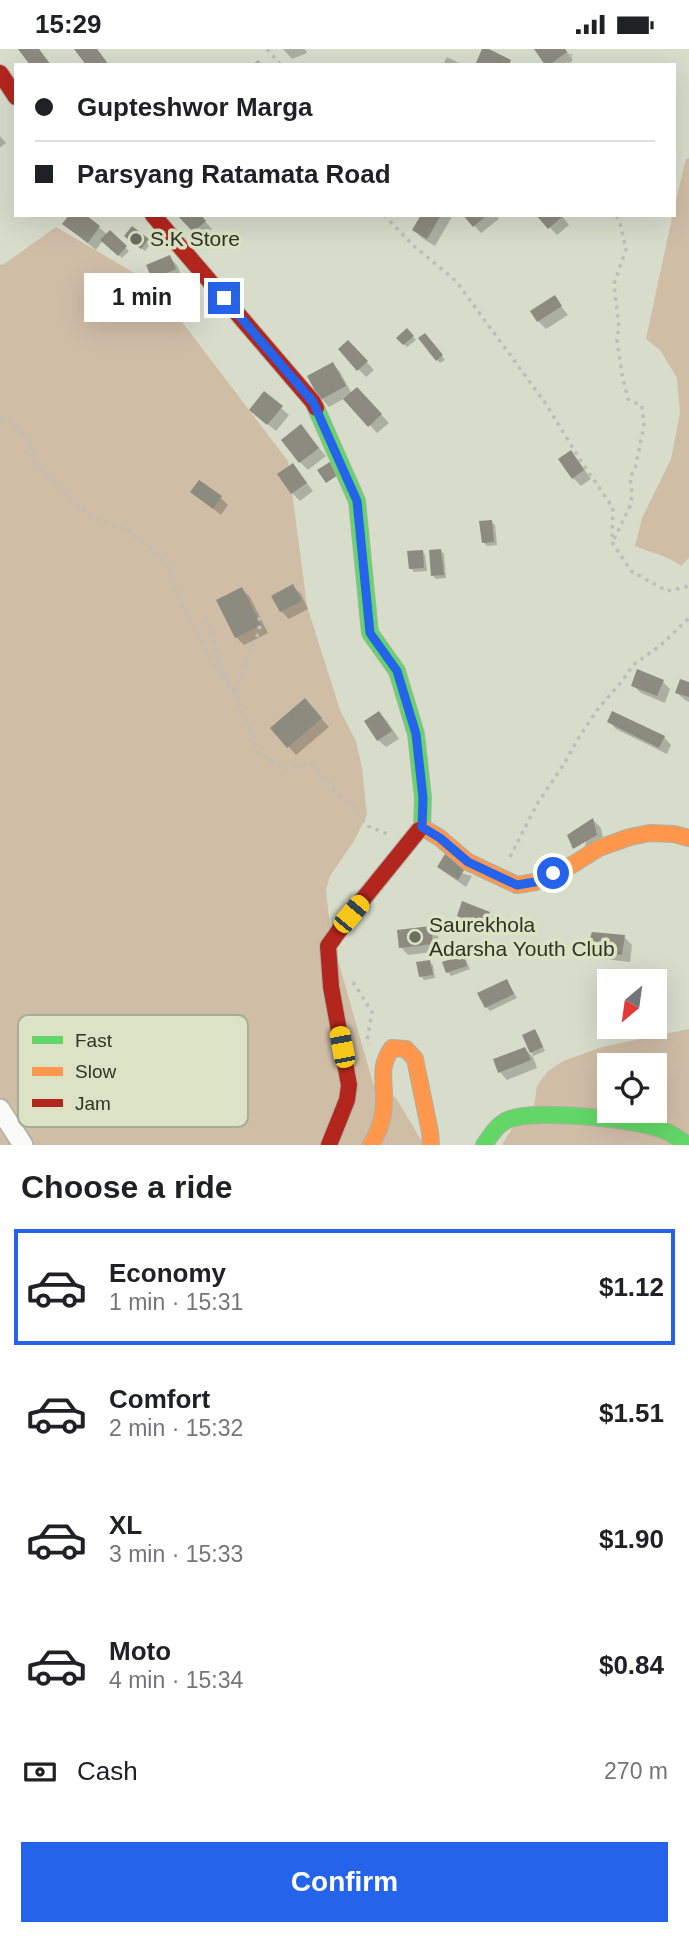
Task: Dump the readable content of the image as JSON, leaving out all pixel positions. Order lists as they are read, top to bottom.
{
  "places": ["S.K Store", "Saurekhola Adarsha Youth Club"],
  "legend": ["Fast", "Slow", "Jam"],
  "north": "bottom left",
  "page": {
    "status": "15:29",
    "banner": ["Gupteshwor Marga", "Parsyang Ratamata Road"],
    "bubble": "1 min",
    "heading": "Choose a ride",
    "list": [
      {
        "name": "Economy",
        "note": "1 min · 15:31",
        "value": "$1.12"
      },
      {
        "name": "Comfort",
        "note": "2 min · 15:32",
        "value": "$1.51"
      },
      {
        "name": "XL",
        "note": "3 min · 15:33",
        "value": "$1.90"
      },
      {
        "name": "Moto",
        "note": "4 min · 15:34",
        "value": "$0.84"
      }
    ],
    "pay": ["Cash", "270 m"],
    "buttons": "Confirm"
  }
}
